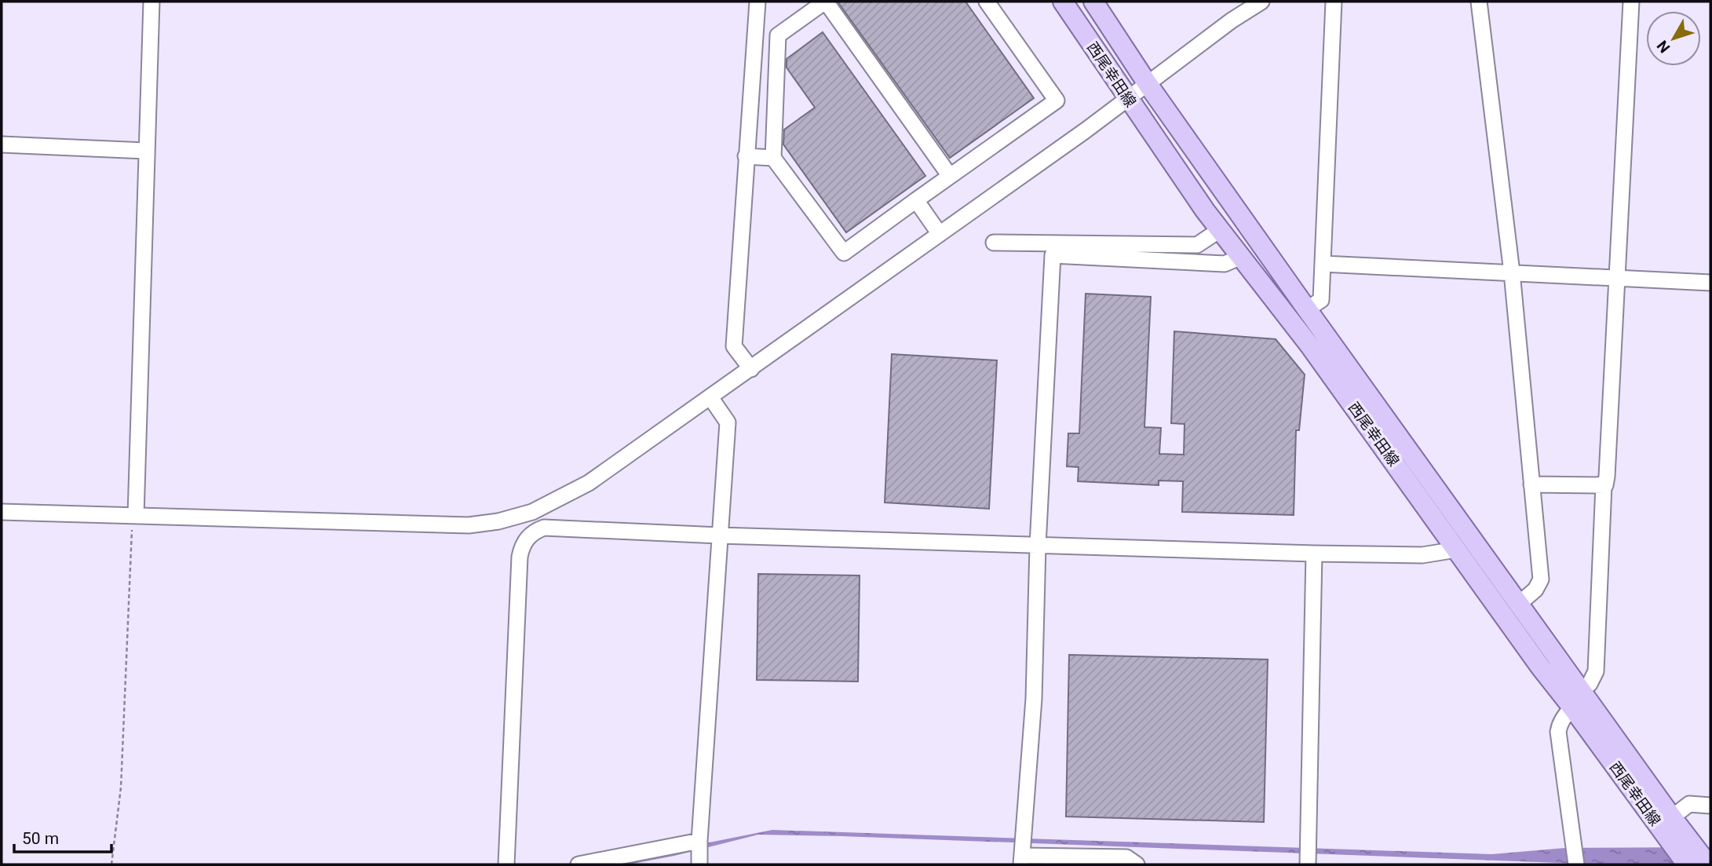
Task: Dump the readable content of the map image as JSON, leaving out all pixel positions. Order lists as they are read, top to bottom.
{
  "streets": {
    "main road": ["西尾幸田線"]
  },
  "scale_bar": "50 m",
  "north": "bottom left"
}
